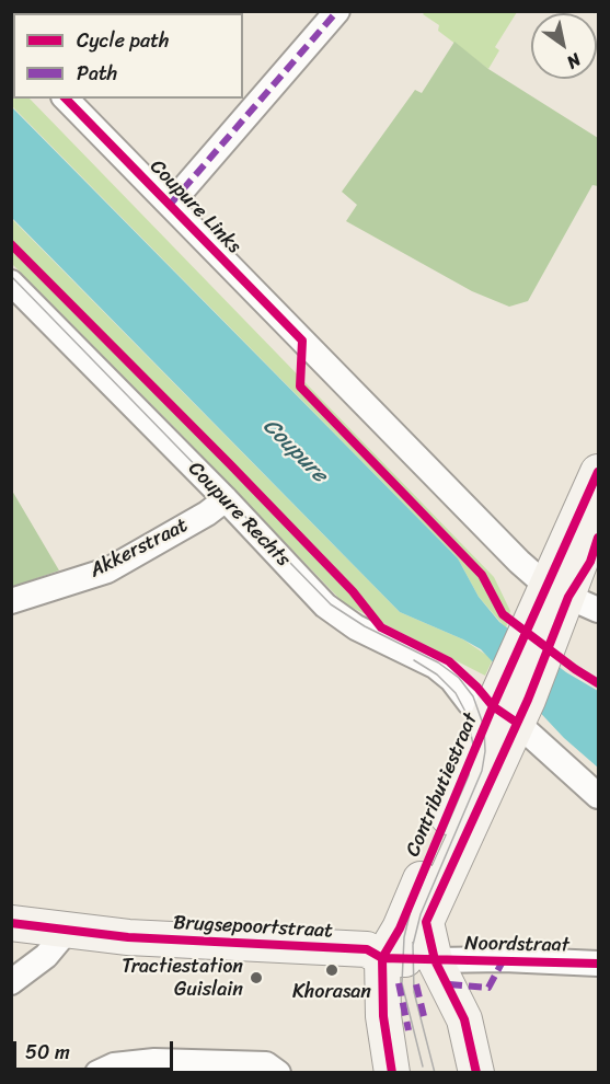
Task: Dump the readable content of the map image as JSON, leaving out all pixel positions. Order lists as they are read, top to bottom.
{
  "streets": {
    "main road": ["Contributiestraat", "Brugsepoortstraat"],
    "street": [
      "Coupure Links",
      "Coupure Rechts",
      "Akkerstraat",
      "Noordstraat"
    ]
  },
  "crossings": [
    ["Coupure Links", "Contributiestraat"],
    ["Coupure Rechts", "Akkerstraat"],
    ["Coupure Rechts", "Contributiestraat"],
    ["Contributiestraat", "Brugsepoortstraat"],
    ["Contributiestraat", "Noordstraat"],
    ["Brugsepoortstraat", "Noordstraat"]
  ],
  "water": ["Coupure"],
  "places": ["Khorasan", "Tractiestation Guislain"],
  "legend": ["Cycle path", "Path"],
  "scale_bar": "50 m",
  "north": "bottom right"
}
